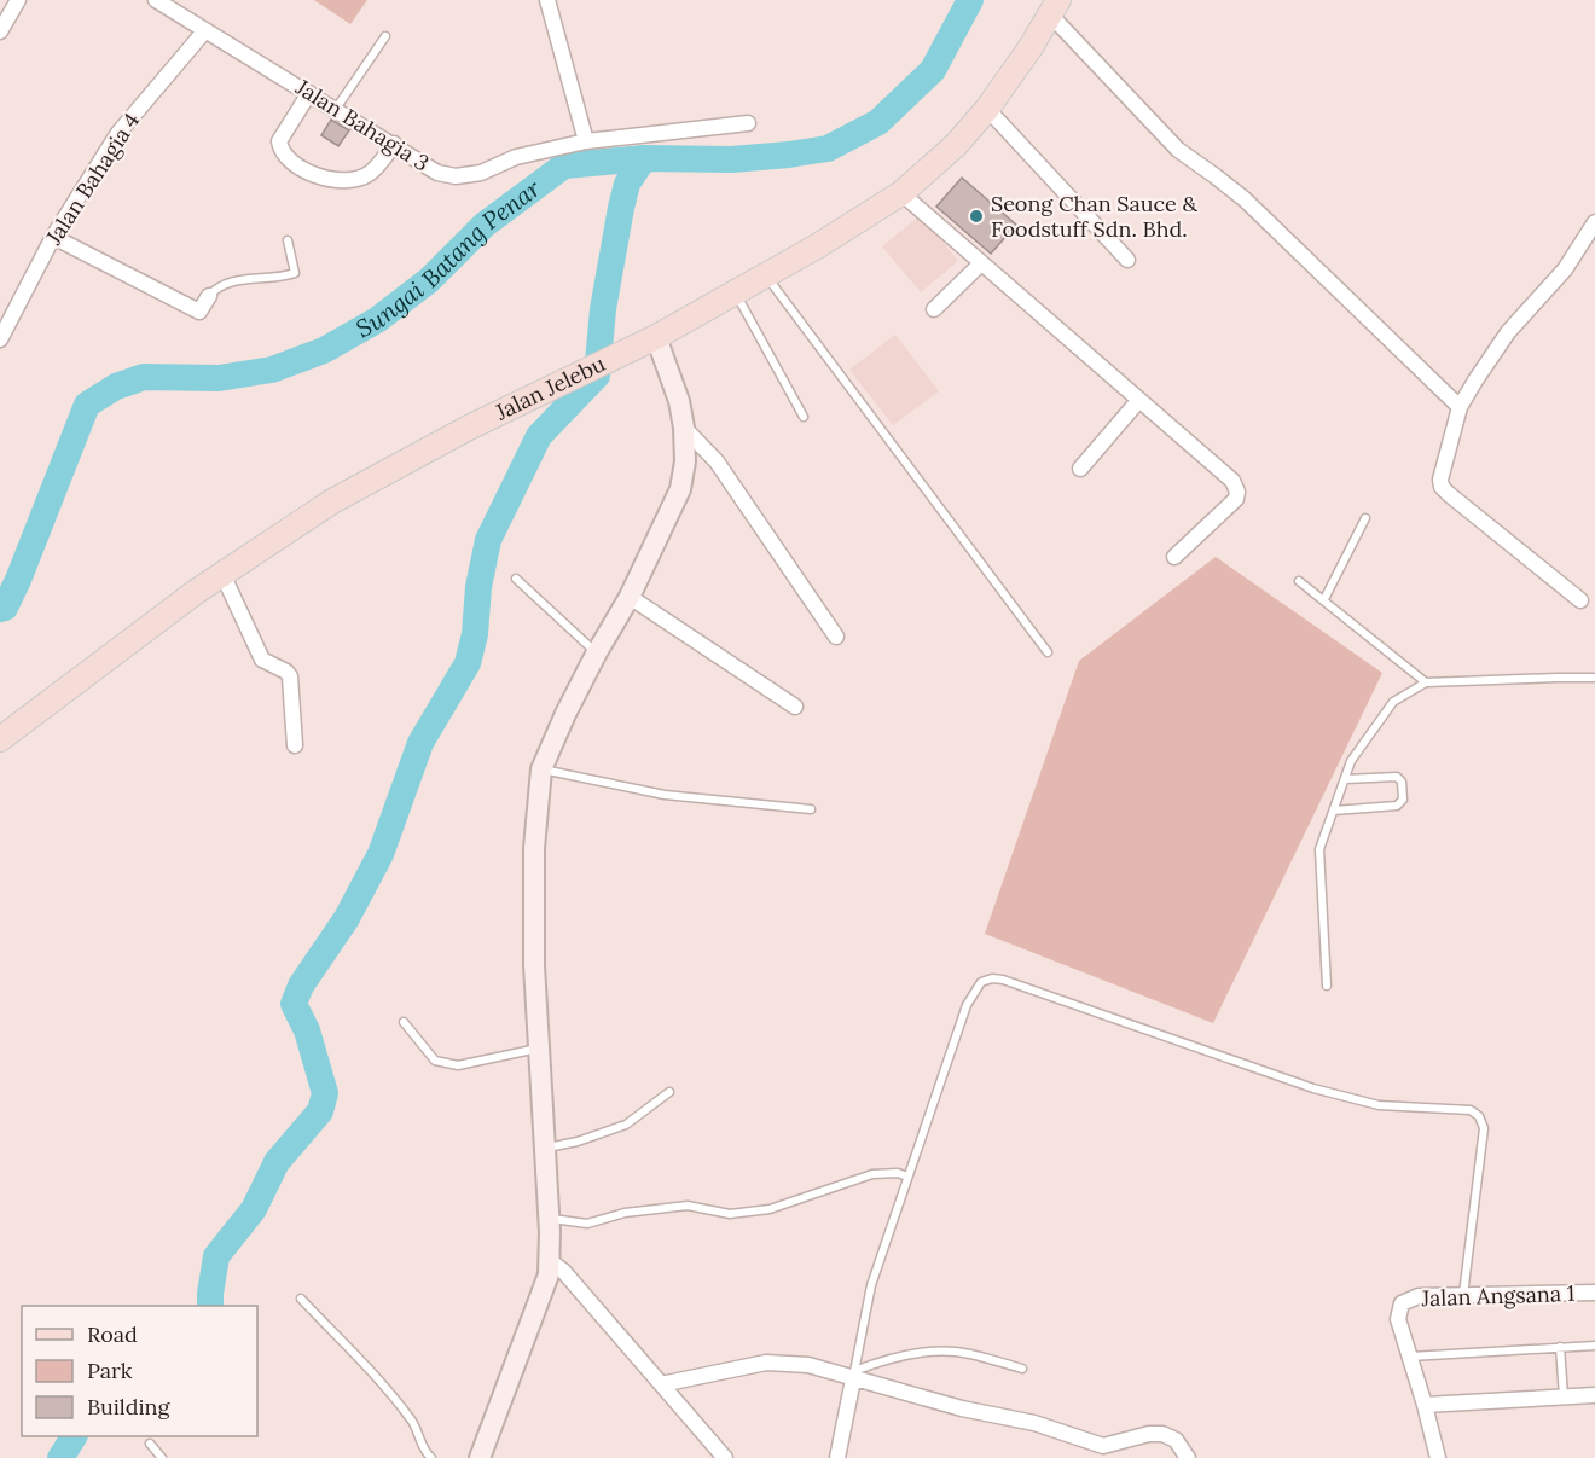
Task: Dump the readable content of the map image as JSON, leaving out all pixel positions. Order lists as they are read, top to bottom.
{
  "streets": {
    "main road": ["Jalan Jelebu"],
    "street": ["Jalan Bahagia 3", "Jalan Bahagia 4", "Jalan Angsana 1"]
  },
  "crossings": [
    ["Jalan Bahagia 3", "Jalan Bahagia 4"]
  ],
  "water": ["Sungai Batang Penar"],
  "places": ["Seong Chan Sauce & Foodstuff Sdn. Bhd."],
  "legend": ["Road", "Park", "Building"]
}
